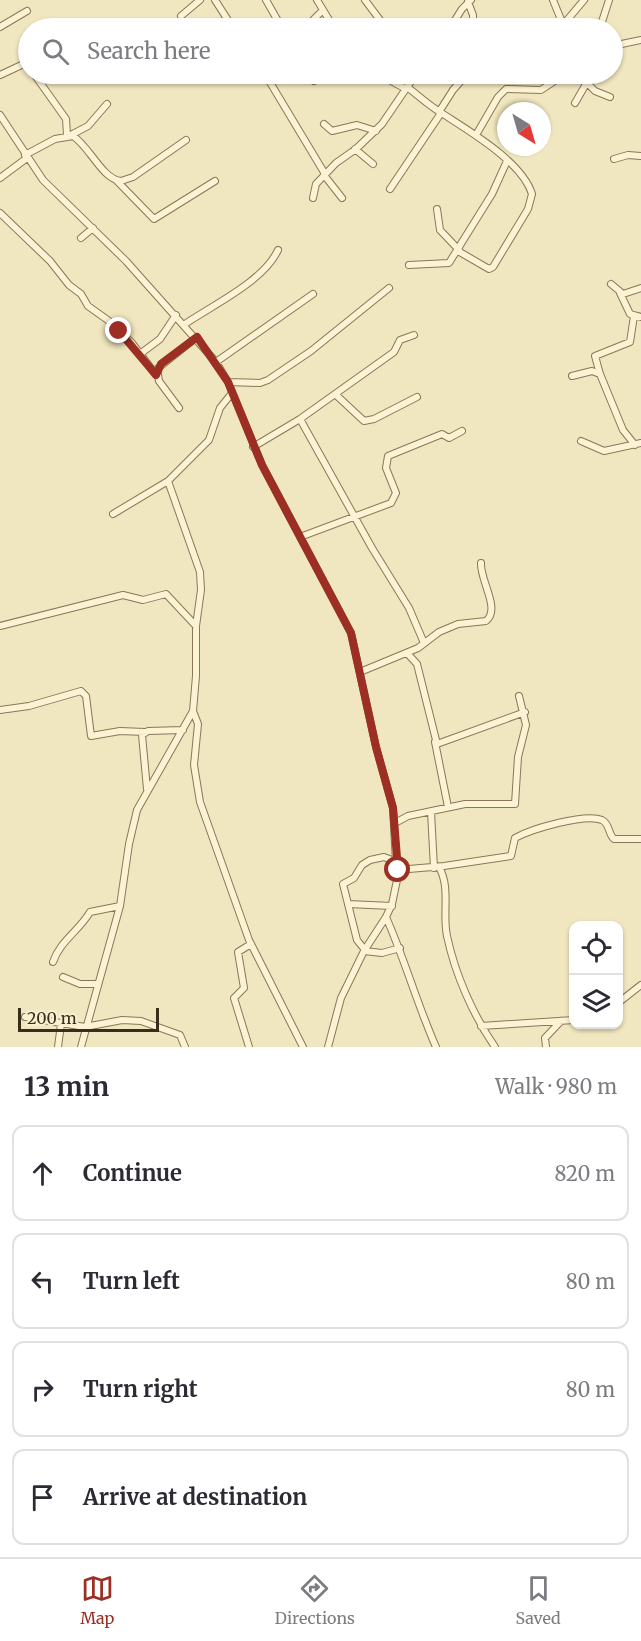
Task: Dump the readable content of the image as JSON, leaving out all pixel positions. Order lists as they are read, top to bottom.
{
  "scale_bar": "200 m",
  "north": "bottom right",
  "page": {
    "search": "Search here",
    "scale": "200 m",
    "heading": ["13 min", "Walk · 980 m"],
    "list": [
      ["Continue", "820 m"],
      ["Turn left", "80 m"],
      ["Turn right", "80 m"],
      "Arrive at destination"
    ],
    "nav": ["Map", "Directions", "Saved"]
  }
}
